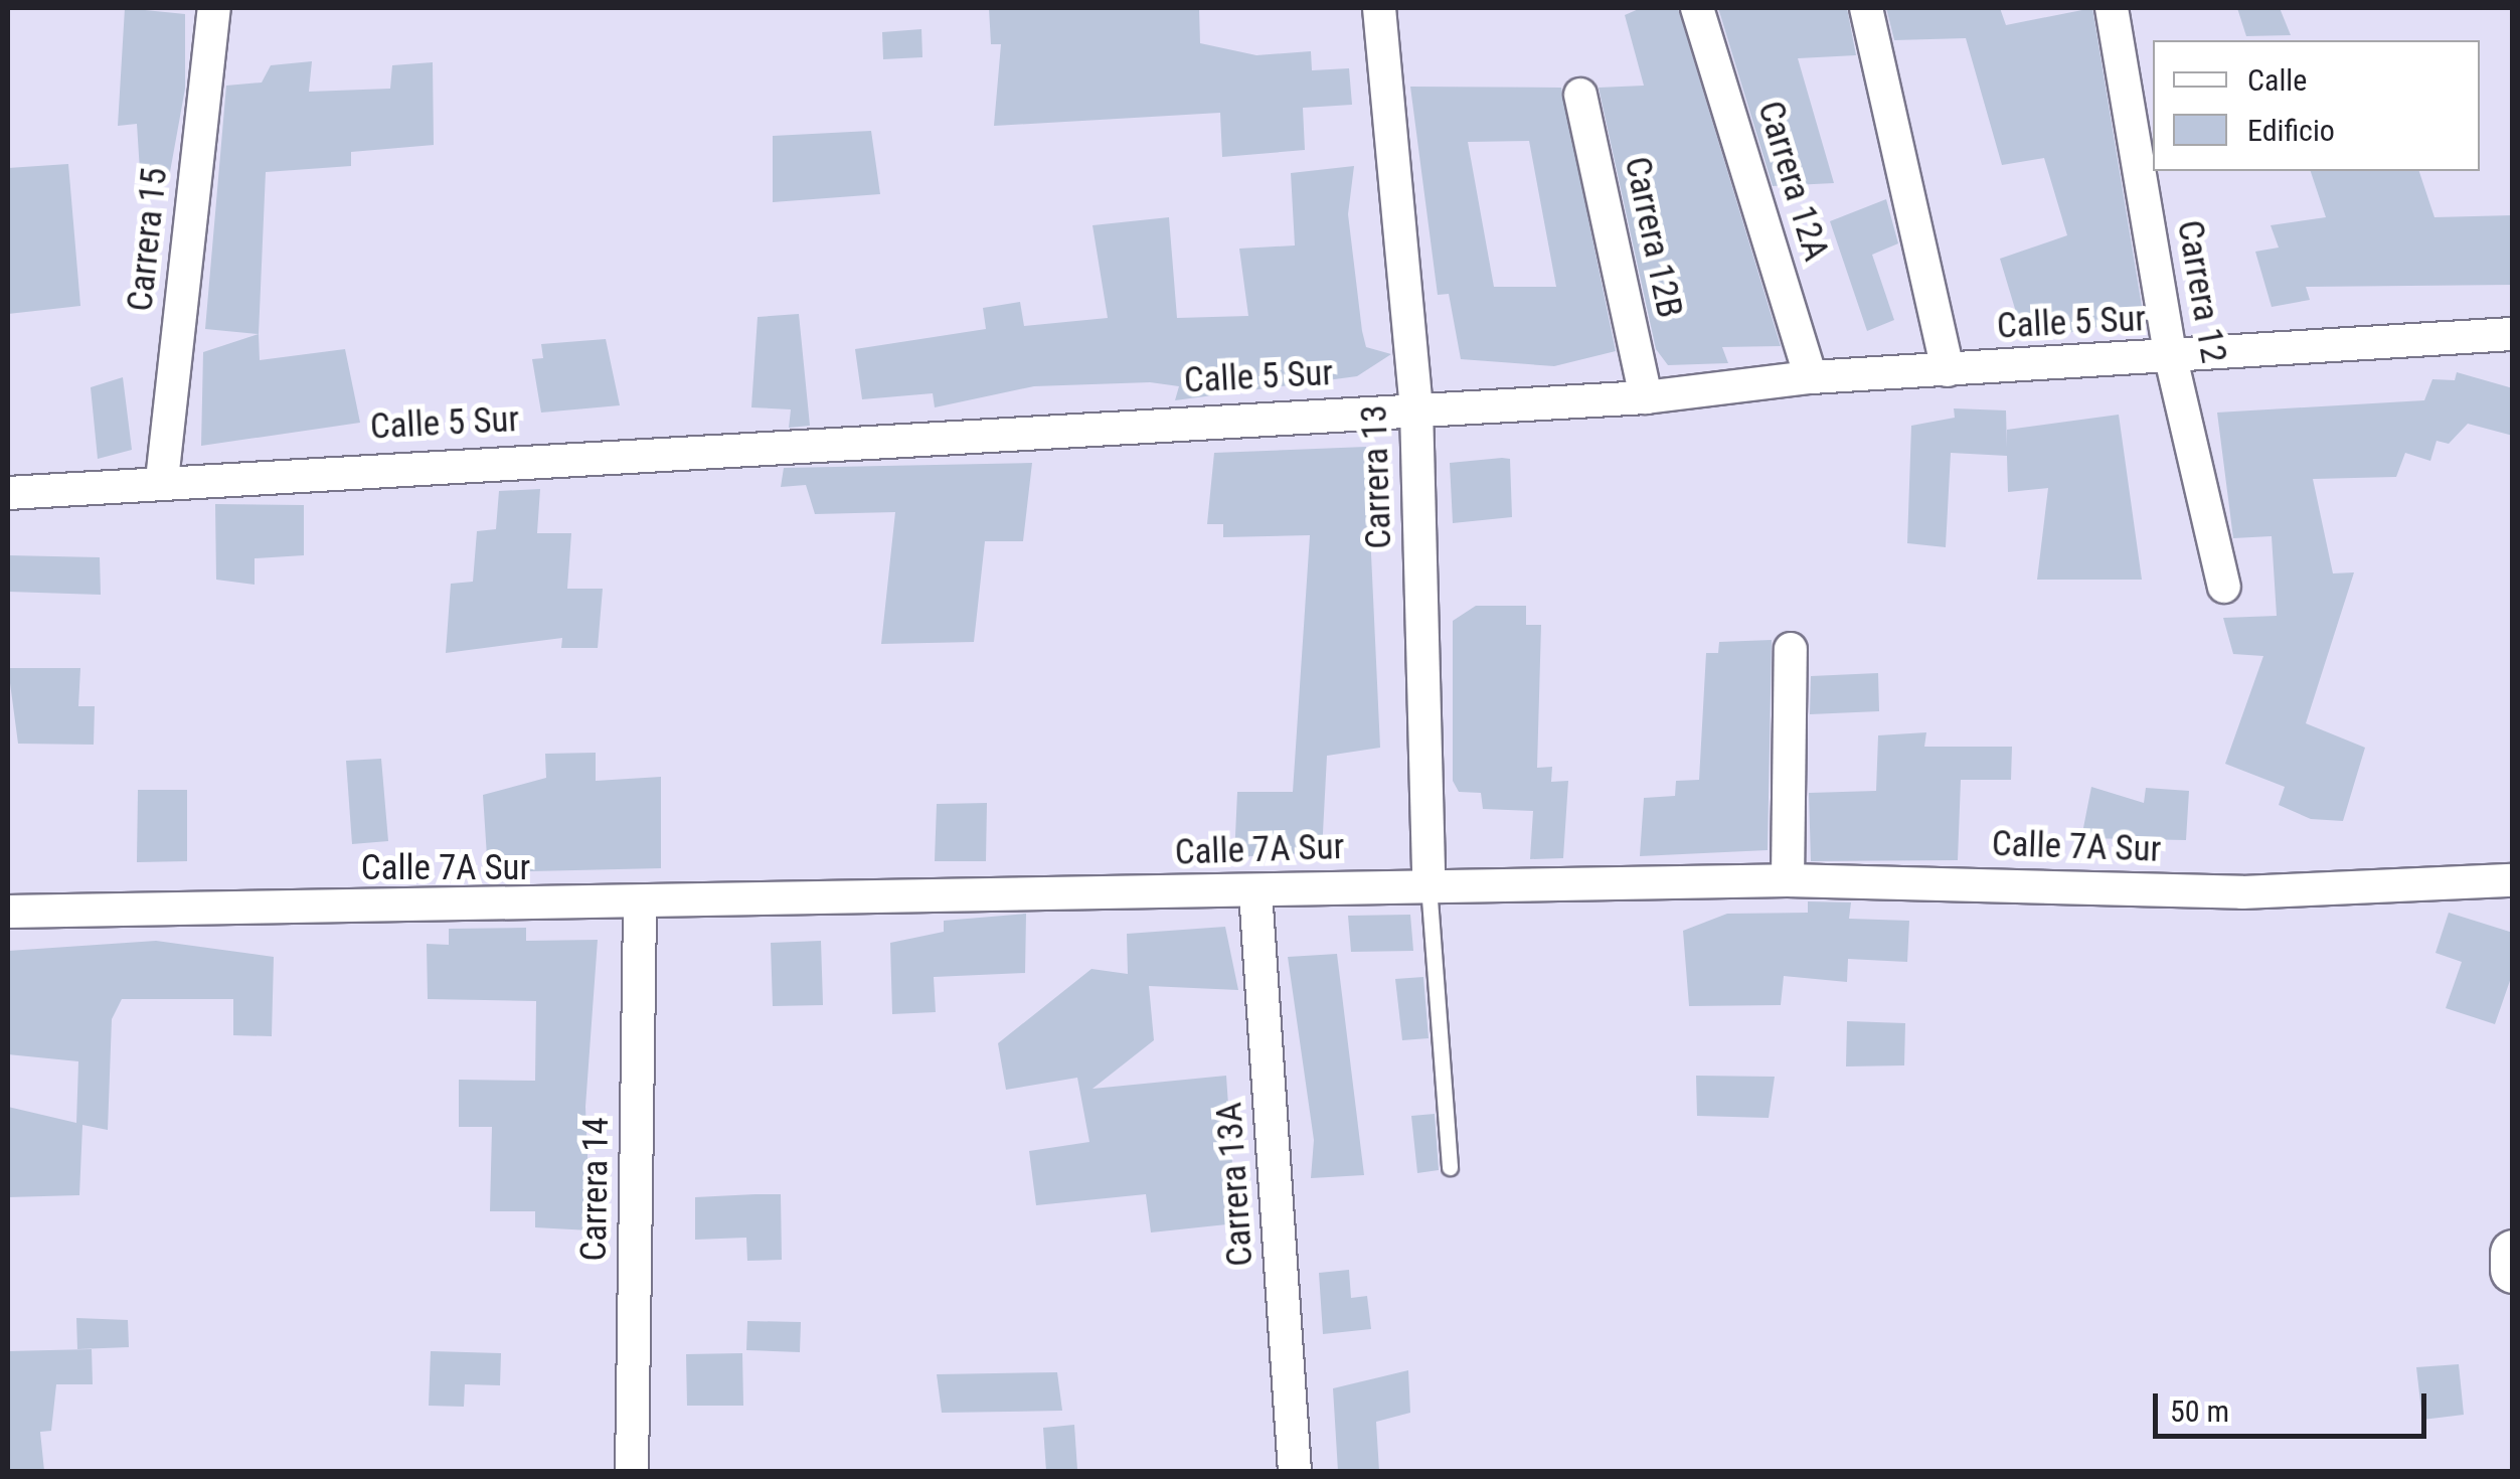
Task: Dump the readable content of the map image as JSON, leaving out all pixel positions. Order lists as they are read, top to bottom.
{
  "streets": {
    "street": [
      "Carrera 12A",
      "Carrera 12B",
      "Carrera 15",
      "Carrera 12",
      "Calle 5 Sur",
      "Carrera 13",
      "Calle 7A Sur",
      "Carrera 13A",
      "Carrera 14"
    ]
  },
  "crossings": [
    ["Carrera 12A", "Calle 5 Sur"],
    ["Carrera 12B", "Calle 5 Sur"],
    ["Carrera 15", "Calle 5 Sur"],
    ["Carrera 12", "Calle 5 Sur"],
    ["Calle 5 Sur", "Carrera 13"],
    ["Carrera 13", "Calle 7A Sur"],
    ["Calle 7A Sur", "Carrera 13A"],
    ["Calle 7A Sur", "Carrera 14"]
  ],
  "legend": ["Calle", "Edificio"],
  "scale_bar": "50 m"
}
